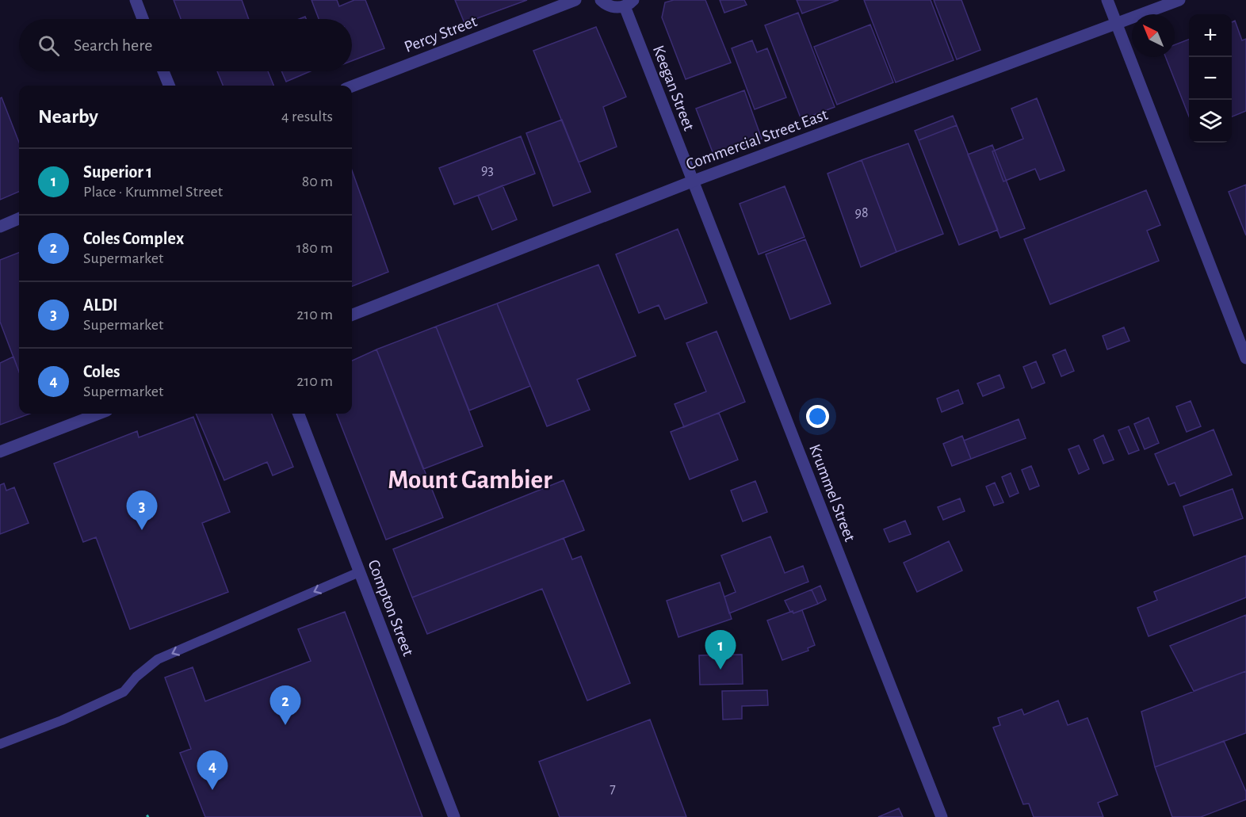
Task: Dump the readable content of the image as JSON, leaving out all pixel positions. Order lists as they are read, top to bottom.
{
  "streets": {
    "street": [
      "Percy Street",
      "Keegan Street",
      "Commercial Street East",
      "Krummel Street",
      "Compton Street"
    ]
  },
  "crossings": [
    ["Keegan Street", "Commercial Street East"],
    ["Keegan Street", "Krummel Street"],
    ["Commercial Street East", "Krummel Street"]
  ],
  "districts": ["Mount Gambier"],
  "house_numbers": ["93", "98", "7"],
  "north": "top left",
  "page": {
    "map_buttons": ["+", "−"],
    "search": "Search here",
    "heading": ["Nearby", "4 results"],
    "list": [
      {
        "mark": "1",
        "name": "Superior 1",
        "note": "Place · Krummel Street",
        "value": "80 m"
      },
      {
        "mark": "2",
        "name": "Coles Complex",
        "note": "Supermarket",
        "value": "180 m"
      },
      {
        "mark": "3",
        "name": "ALDI",
        "note": "Supermarket",
        "value": "210 m"
      },
      {
        "mark": "4",
        "name": "Coles",
        "note": "Supermarket",
        "value": "210 m"
      }
    ],
    "pins": [
      "3",
      "1",
      "2",
      "4"
    ]
  }
}
